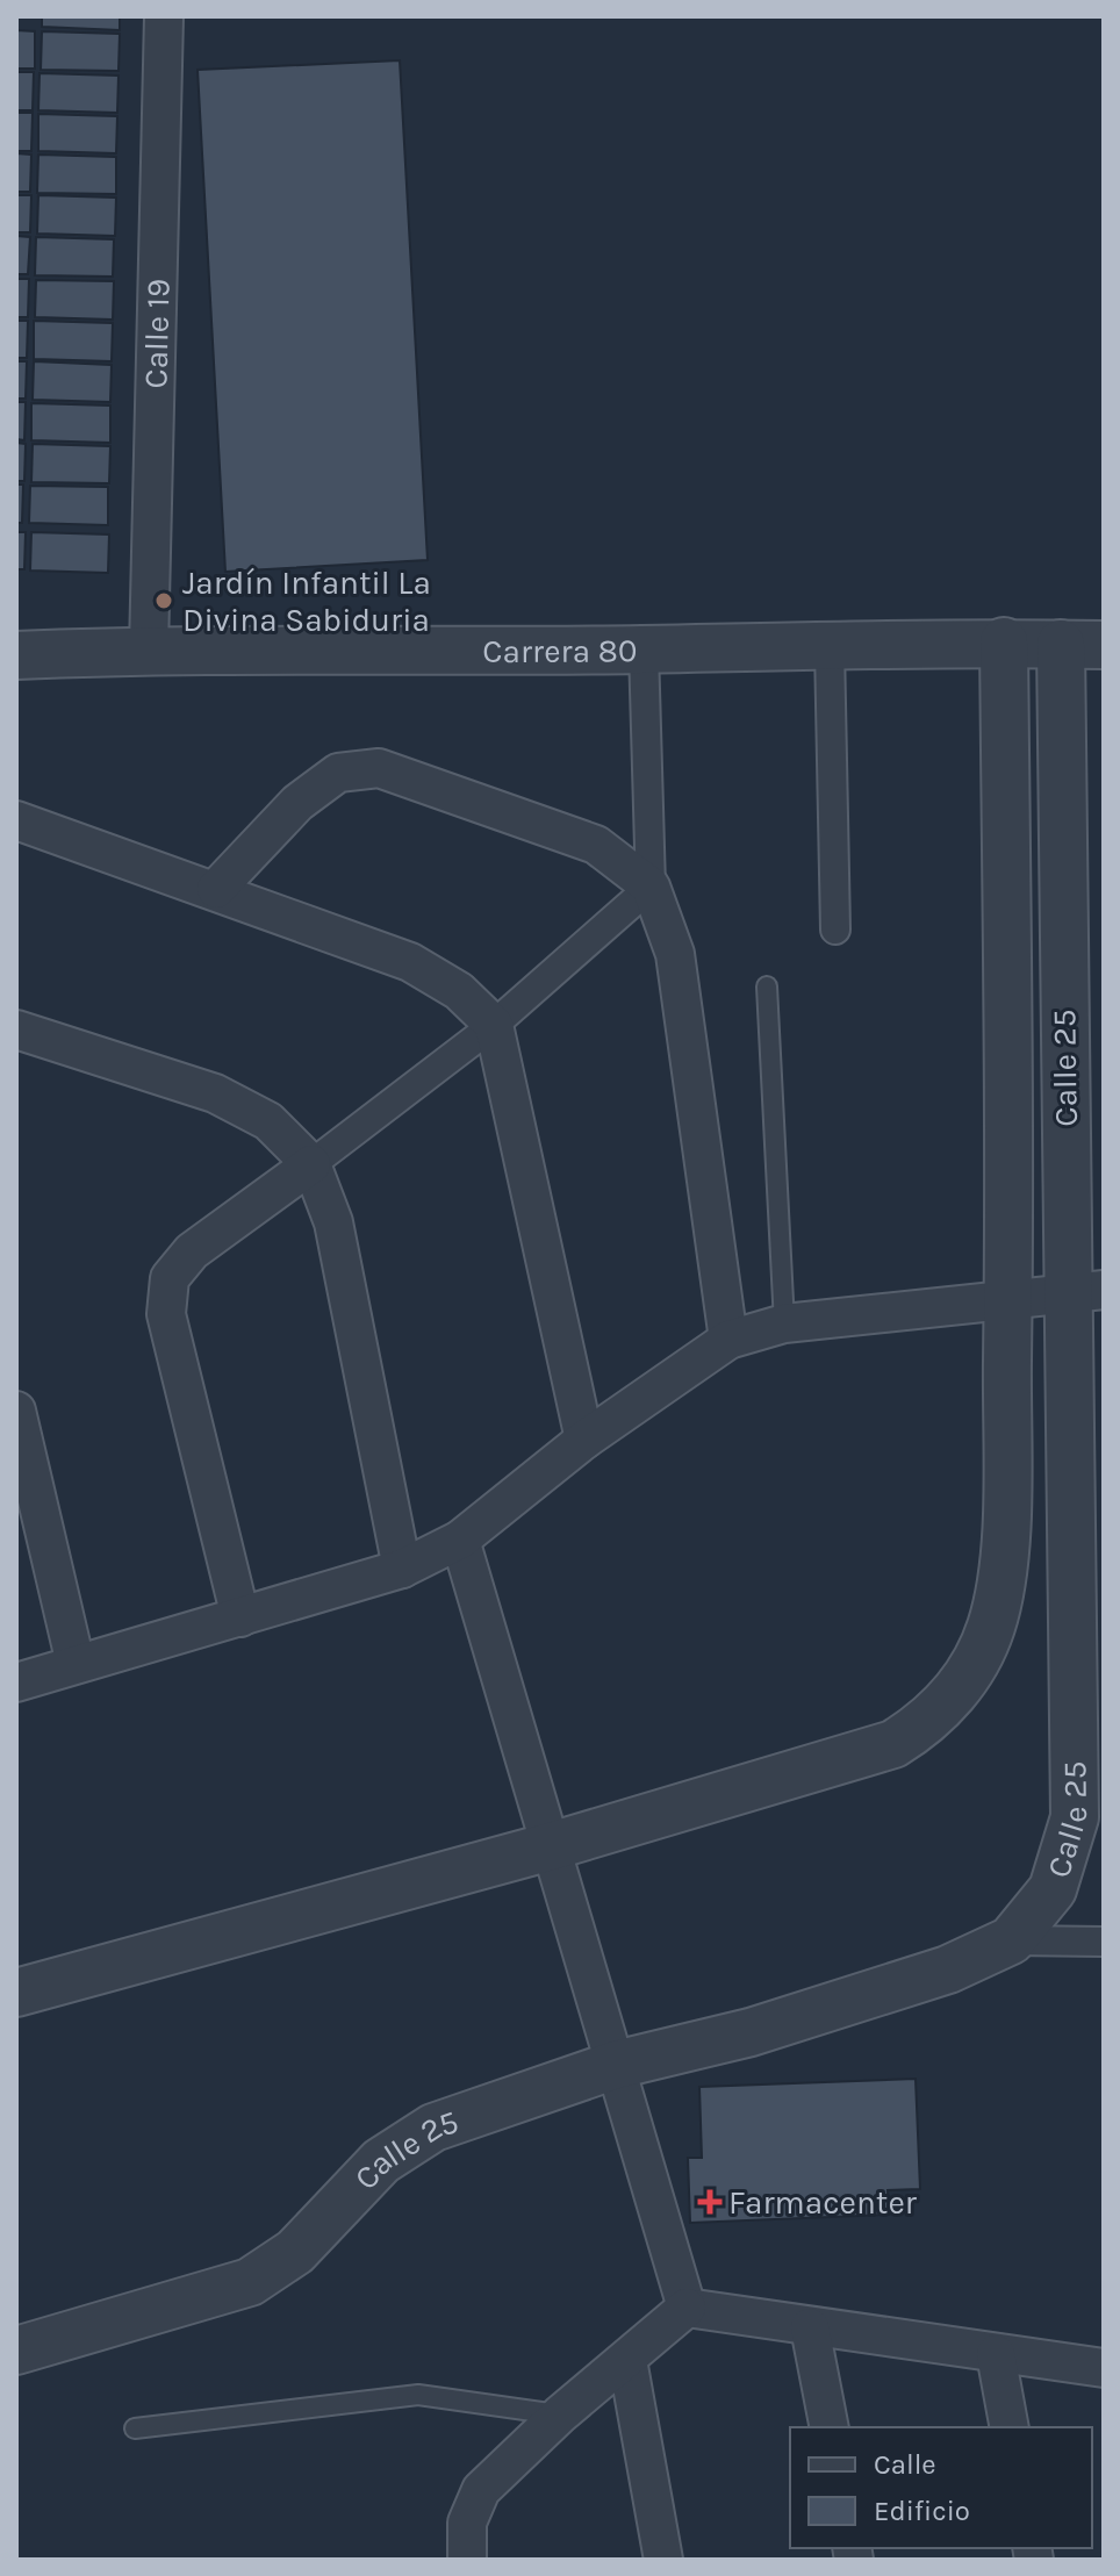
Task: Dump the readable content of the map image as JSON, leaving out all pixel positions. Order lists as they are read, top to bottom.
{
  "streets": {
    "street": ["Calle 19", "Carrera 80", "Calle 25"]
  },
  "crossings": [
    ["Calle 19", "Carrera 80"],
    ["Carrera 80", "Calle 25"]
  ],
  "places": {
    "other": ["Jardín Infantil La Divina Sabiduria"],
    "health": ["Farmacenter"]
  },
  "legend": ["Calle", "Edificio"]
}
